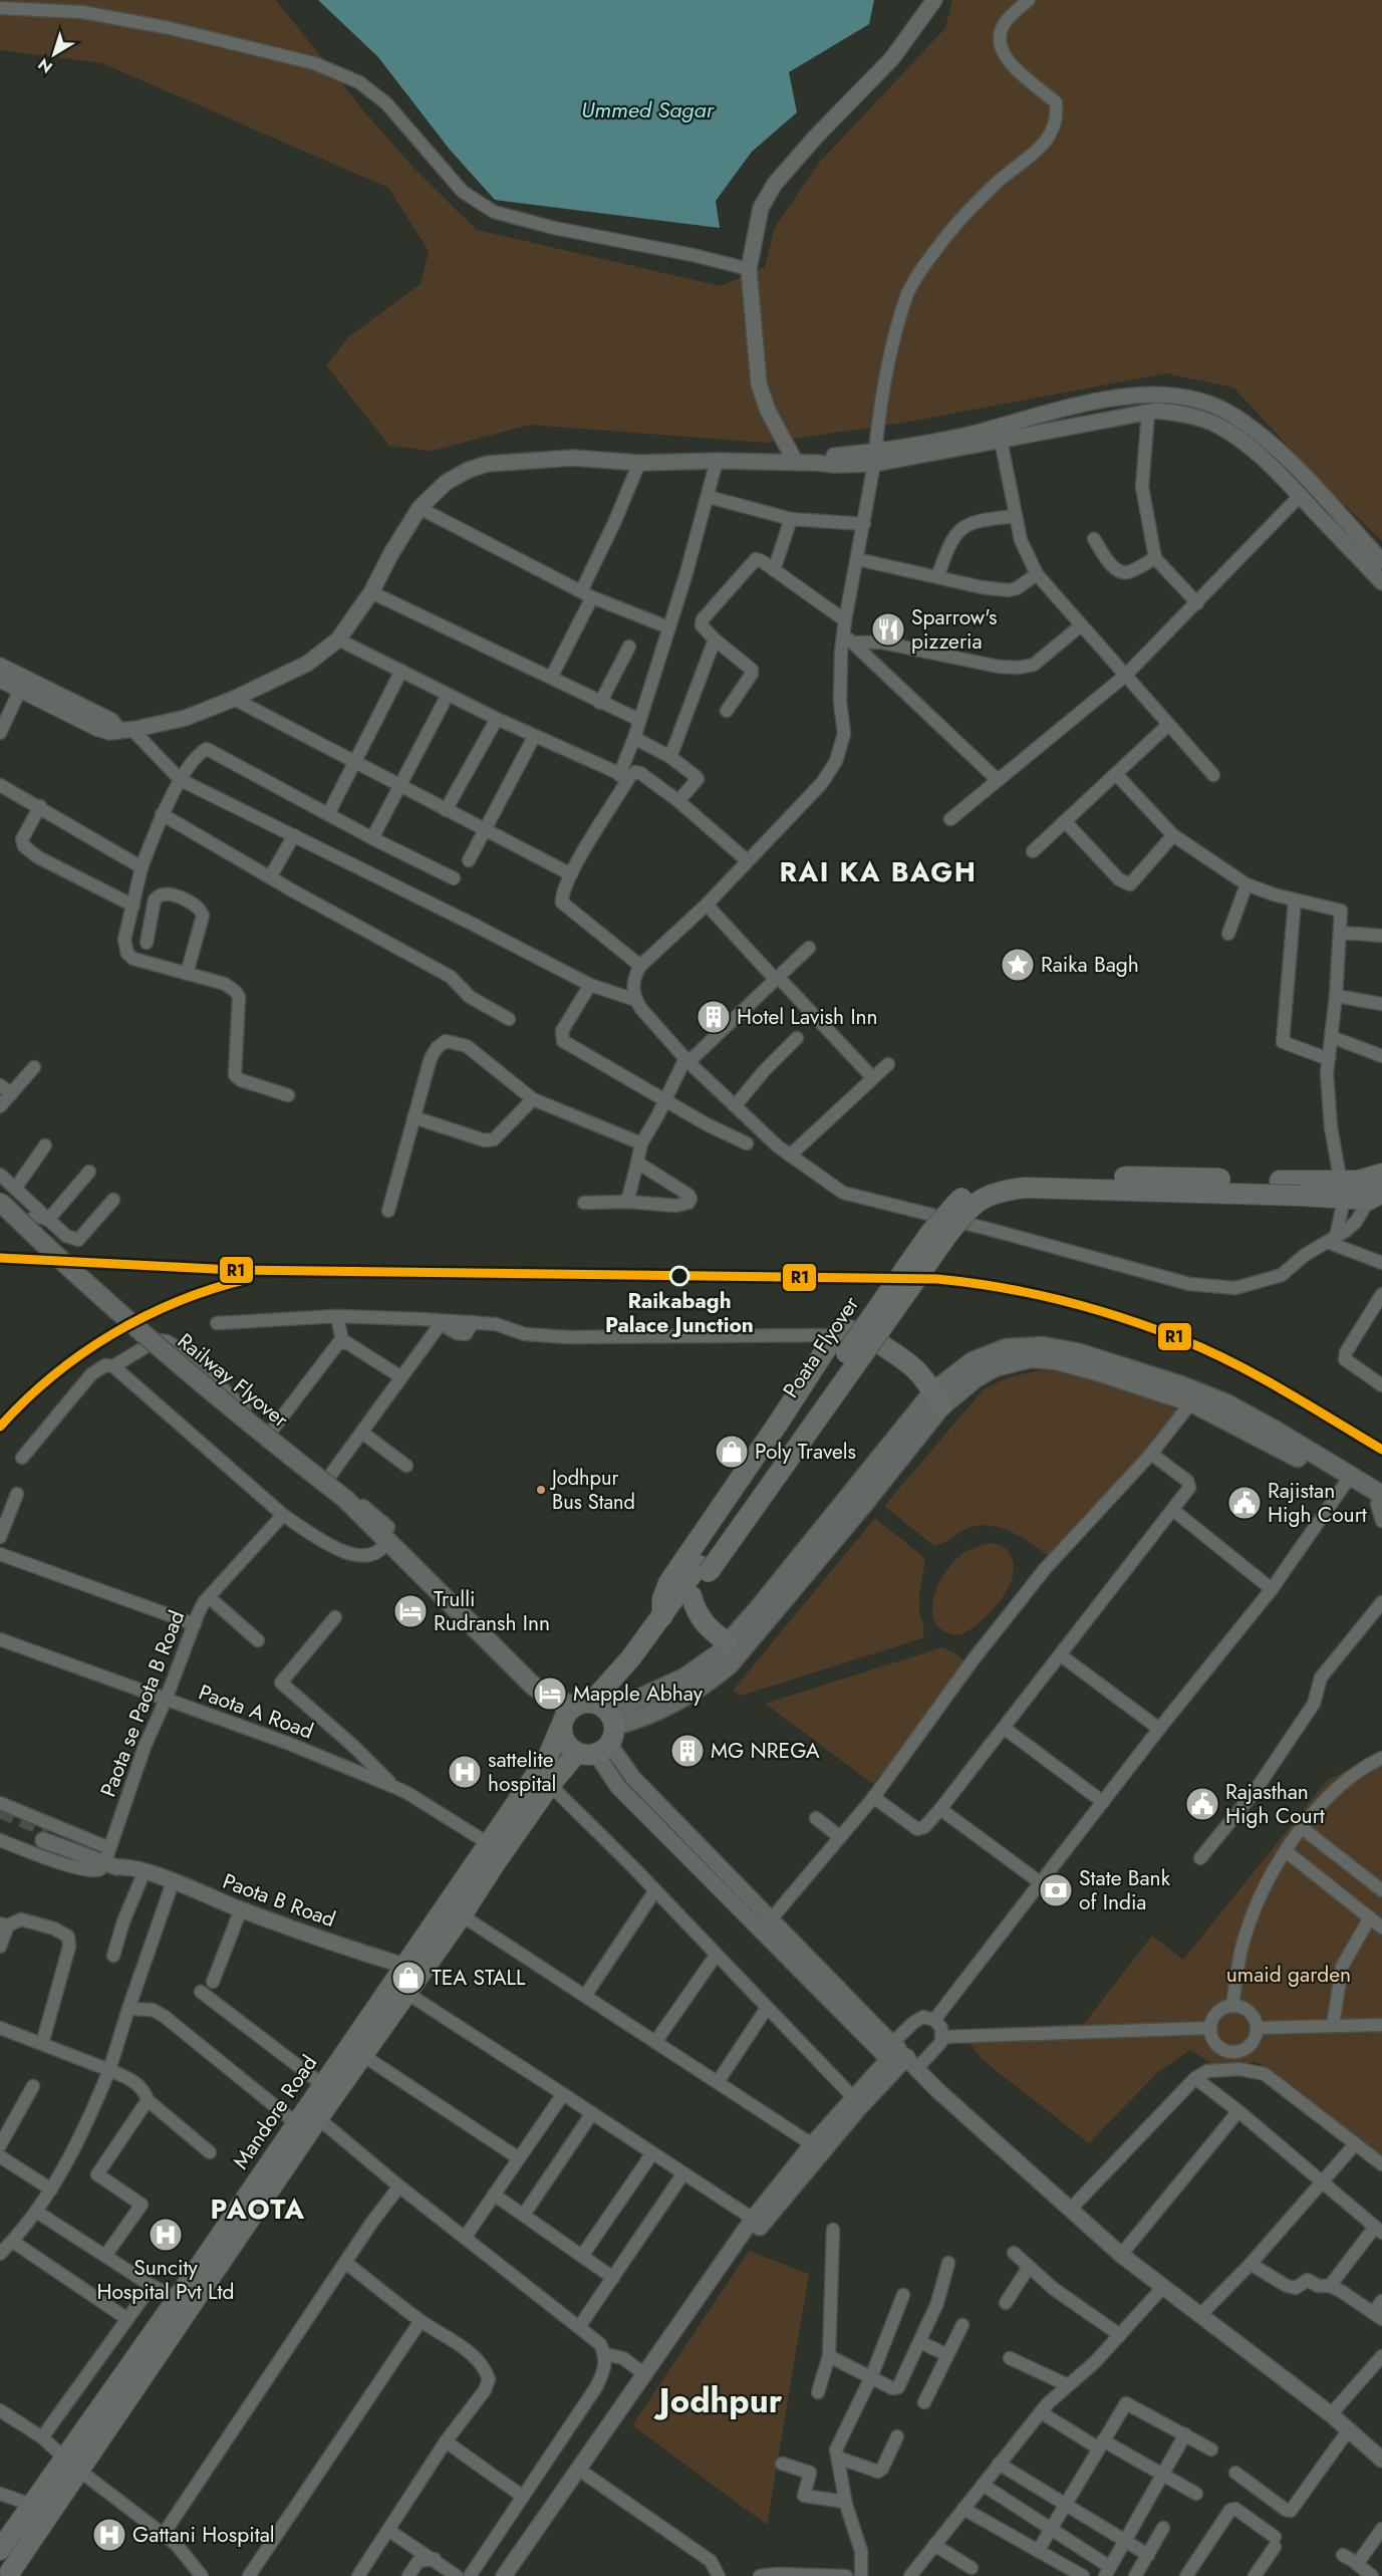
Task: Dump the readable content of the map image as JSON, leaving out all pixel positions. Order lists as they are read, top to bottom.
{
  "streets": {
    "highway": ["Poata Flyover", "Mandore Road"],
    "main road": ["Railway Flyover"],
    "street": ["Paota se Paota B Road", "Paota A Road", "Paota B Road"]
  },
  "crossings": [
    ["Poata Flyover", "Mandore Road"],
    ["Paota se Paota B Road", "Paota A Road"],
    ["Paota se Paota B Road", "Paota B Road"],
    ["Paota A Road", "Mandore Road"],
    ["Paota B Road", "Mandore Road"]
  ],
  "districts": ["RAI KA BAGH", "PAOTA", "Jodhpur"],
  "water": ["Ummed Sagar"],
  "parks": ["umaid garden"],
  "places": {
    "restaurant": ["Sparrow's pizzeria"],
    "place": ["Raika Bagh"],
    "building": ["Hotel Lavish Inn", "MG NREGA"],
    "other": ["Raikabagh Palace Junction", "Jodhpur Bus Stand"],
    "shop": ["Poly Travels", "TEA STALL"],
    "public building": ["Rajistan High Court", "Rajasthan High Court"],
    "hotel": ["Trulli Rudransh Inn", "Mapple Abhay"],
    "hospital": ["sattelite hospital", "Suncity Hospital Pvt Ltd", "Gattani Hospital"],
    "bank": ["State Bank of India"]
  },
  "lines": ["transit line R1"],
  "north": "bottom left"
}
